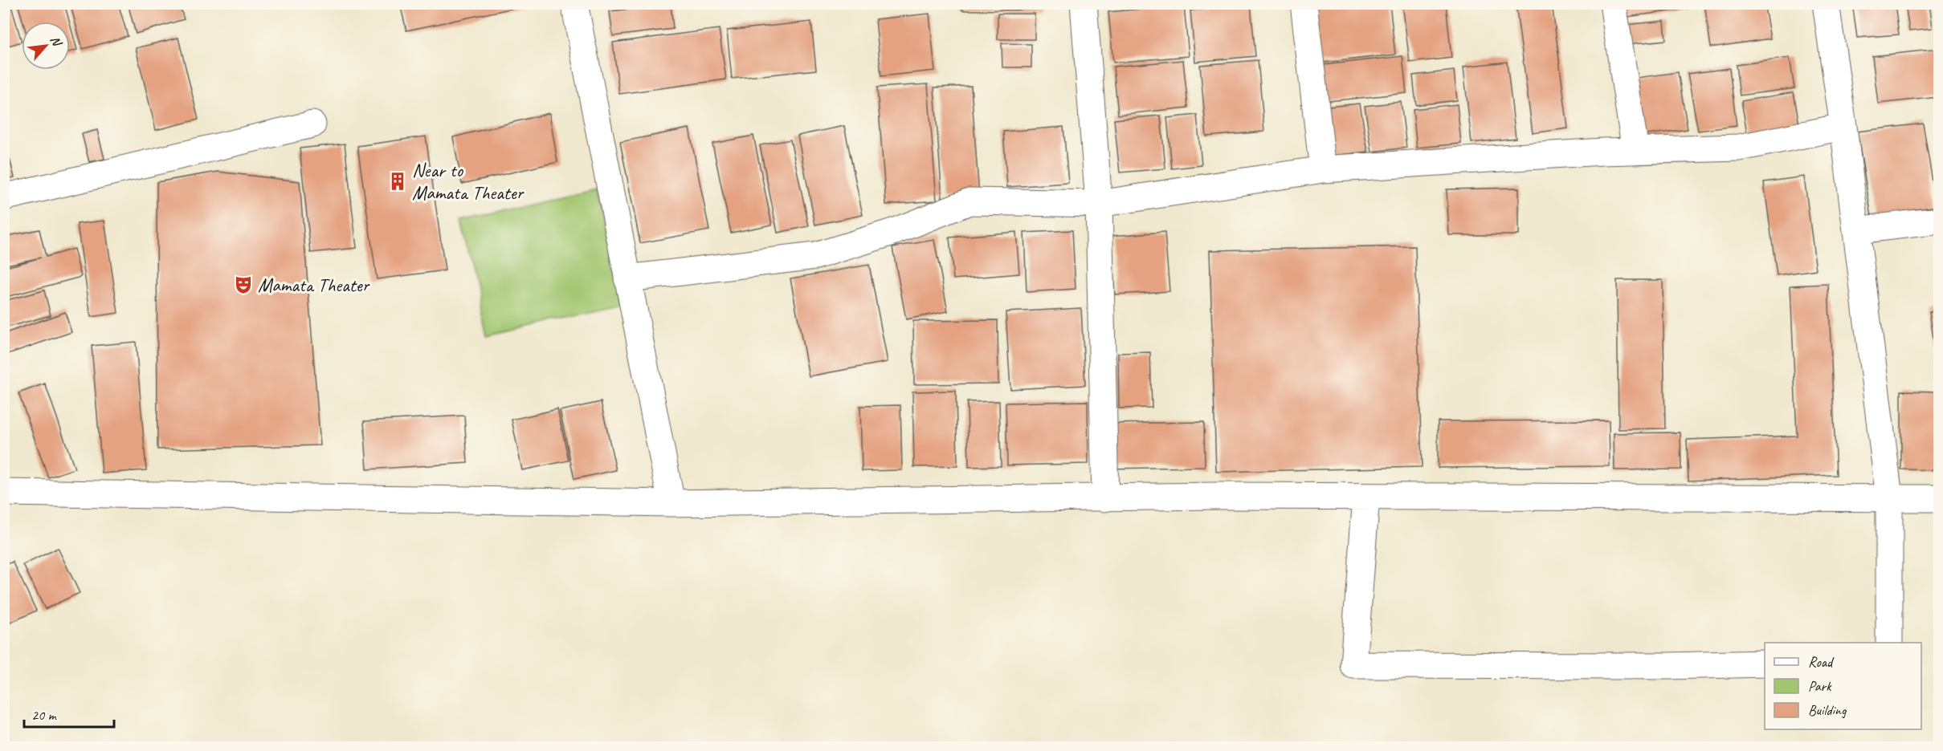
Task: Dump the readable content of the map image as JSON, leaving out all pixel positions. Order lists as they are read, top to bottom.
{
  "places": {
    "building": ["Near to Mamata Theater"],
    "theatre": ["Mamata Theater"]
  },
  "legend": ["Road", "Park", "Building"],
  "scale_bar": "20 m",
  "north": "top right"
}
